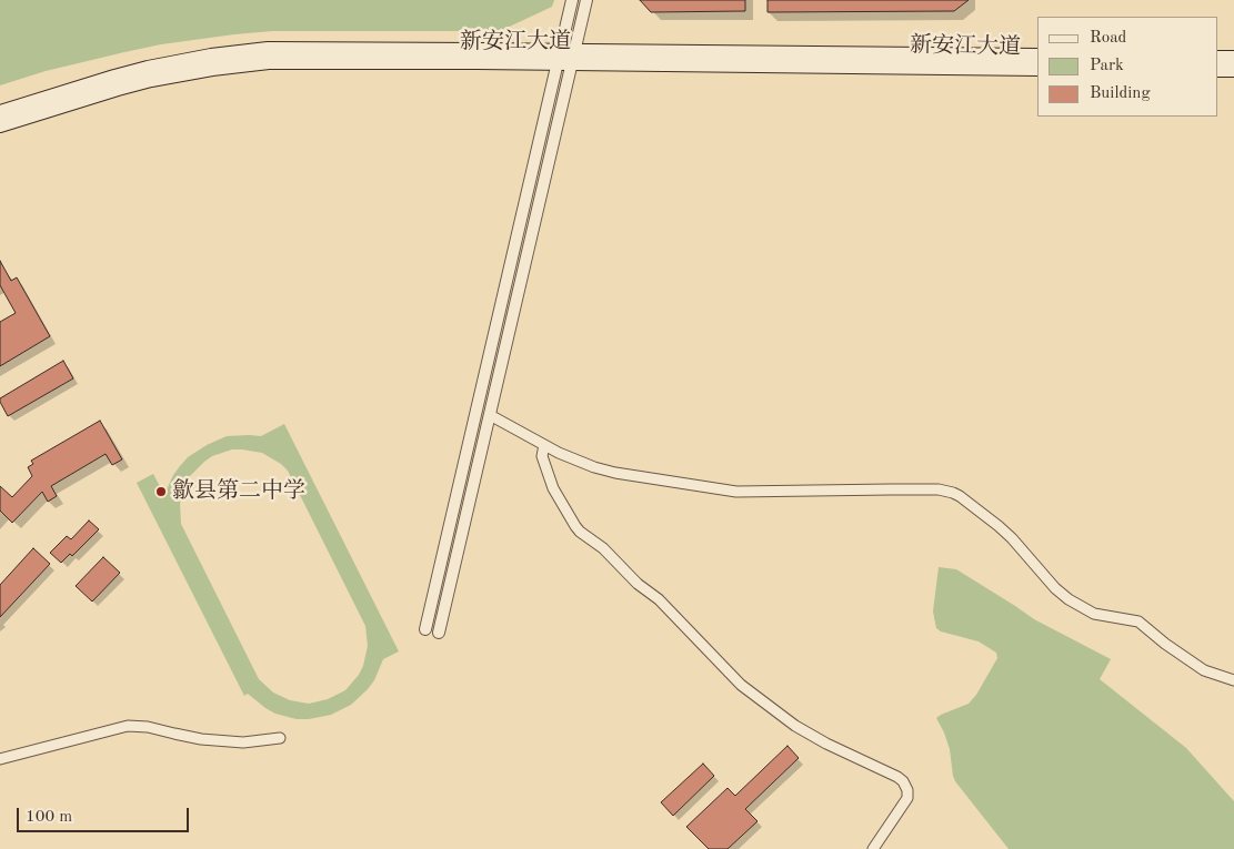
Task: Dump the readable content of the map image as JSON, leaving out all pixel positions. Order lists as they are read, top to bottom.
{
  "streets": {
    "main road": ["新安江大道"]
  },
  "places": ["歙县第二中学"],
  "legend": ["Road", "Park", "Building"],
  "scale_bar": "100 m"
}
